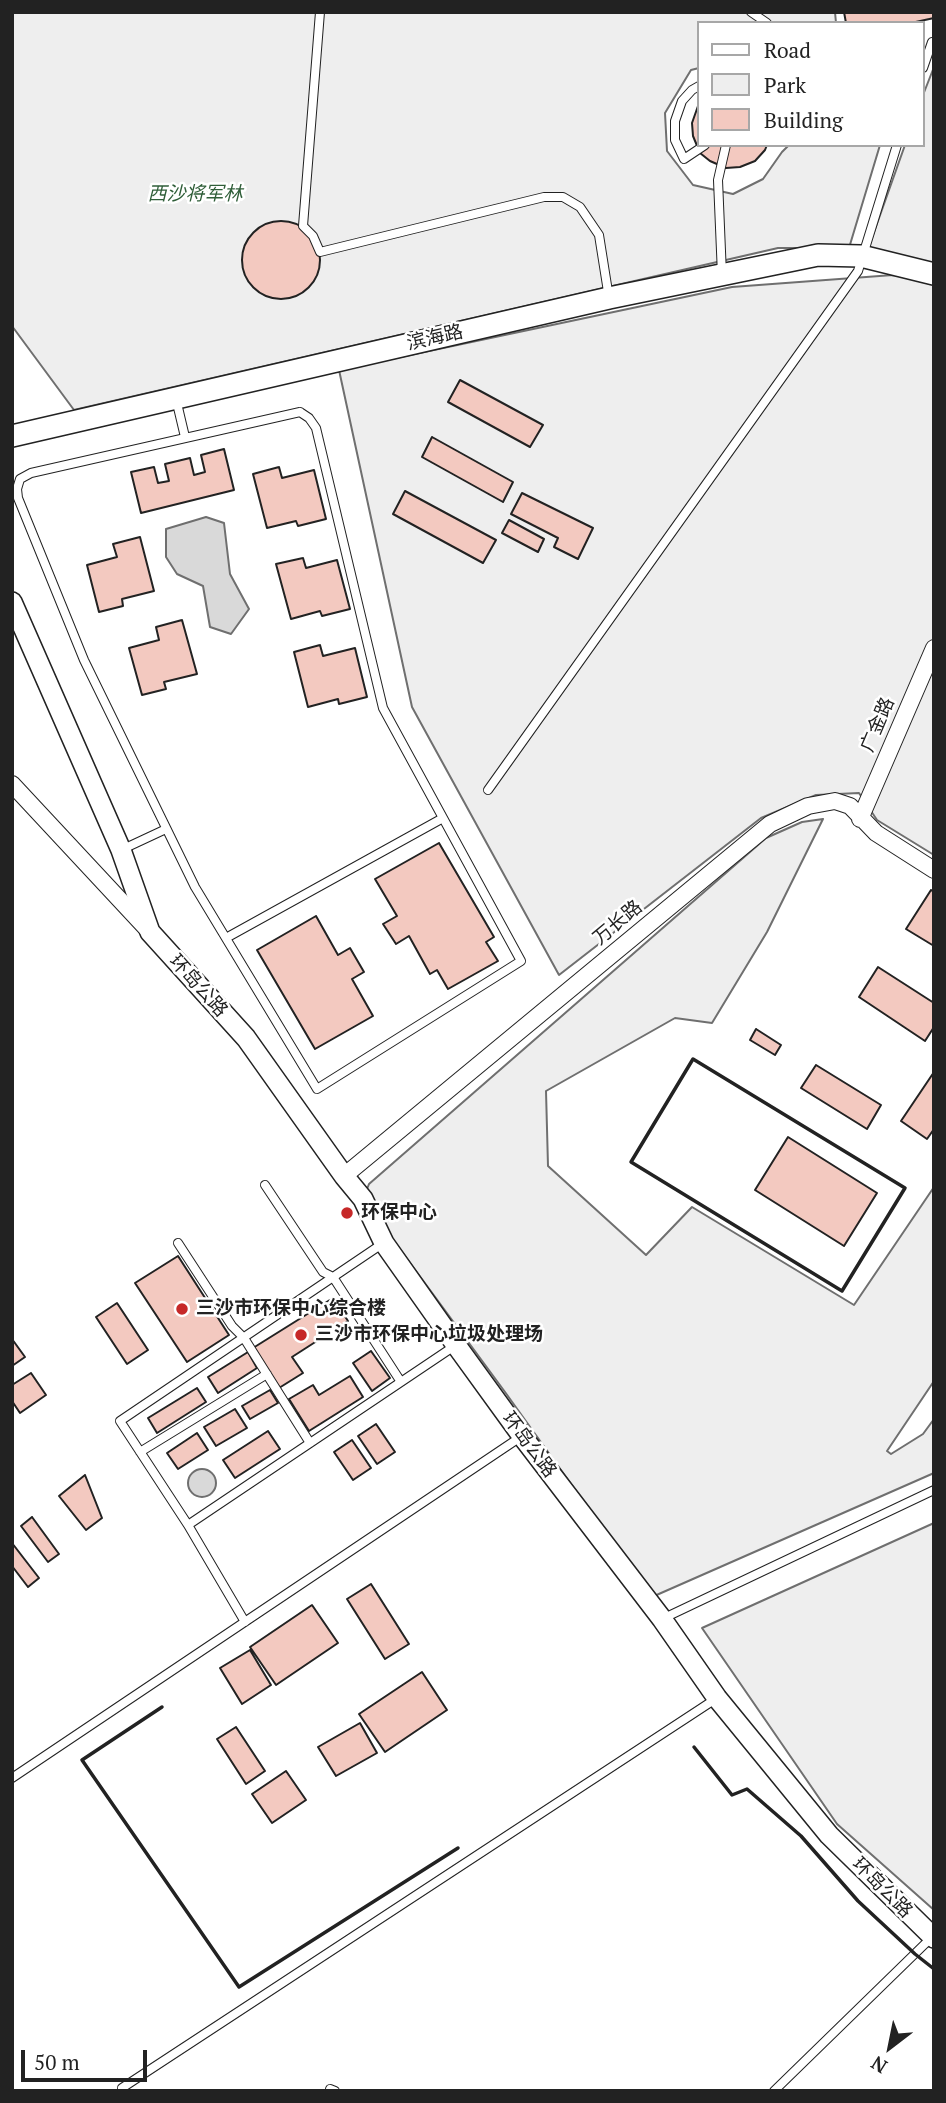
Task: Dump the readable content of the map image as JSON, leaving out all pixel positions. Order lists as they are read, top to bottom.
{
  "streets": {
    "main road": ["滨海路"],
    "street": ["广金路", "万长路", "环岛公路"]
  },
  "crossings": [
    ["广金路", "万长路"],
    ["万长路", "环岛公路"]
  ],
  "parks": ["西沙将军林"],
  "places": ["环保中心", "三沙市环保中心综合楼", "三沙市环保中心垃圾处理场"],
  "legend": ["Road", "Park", "Building"],
  "scale_bar": "50 m",
  "north": "bottom left"
}
